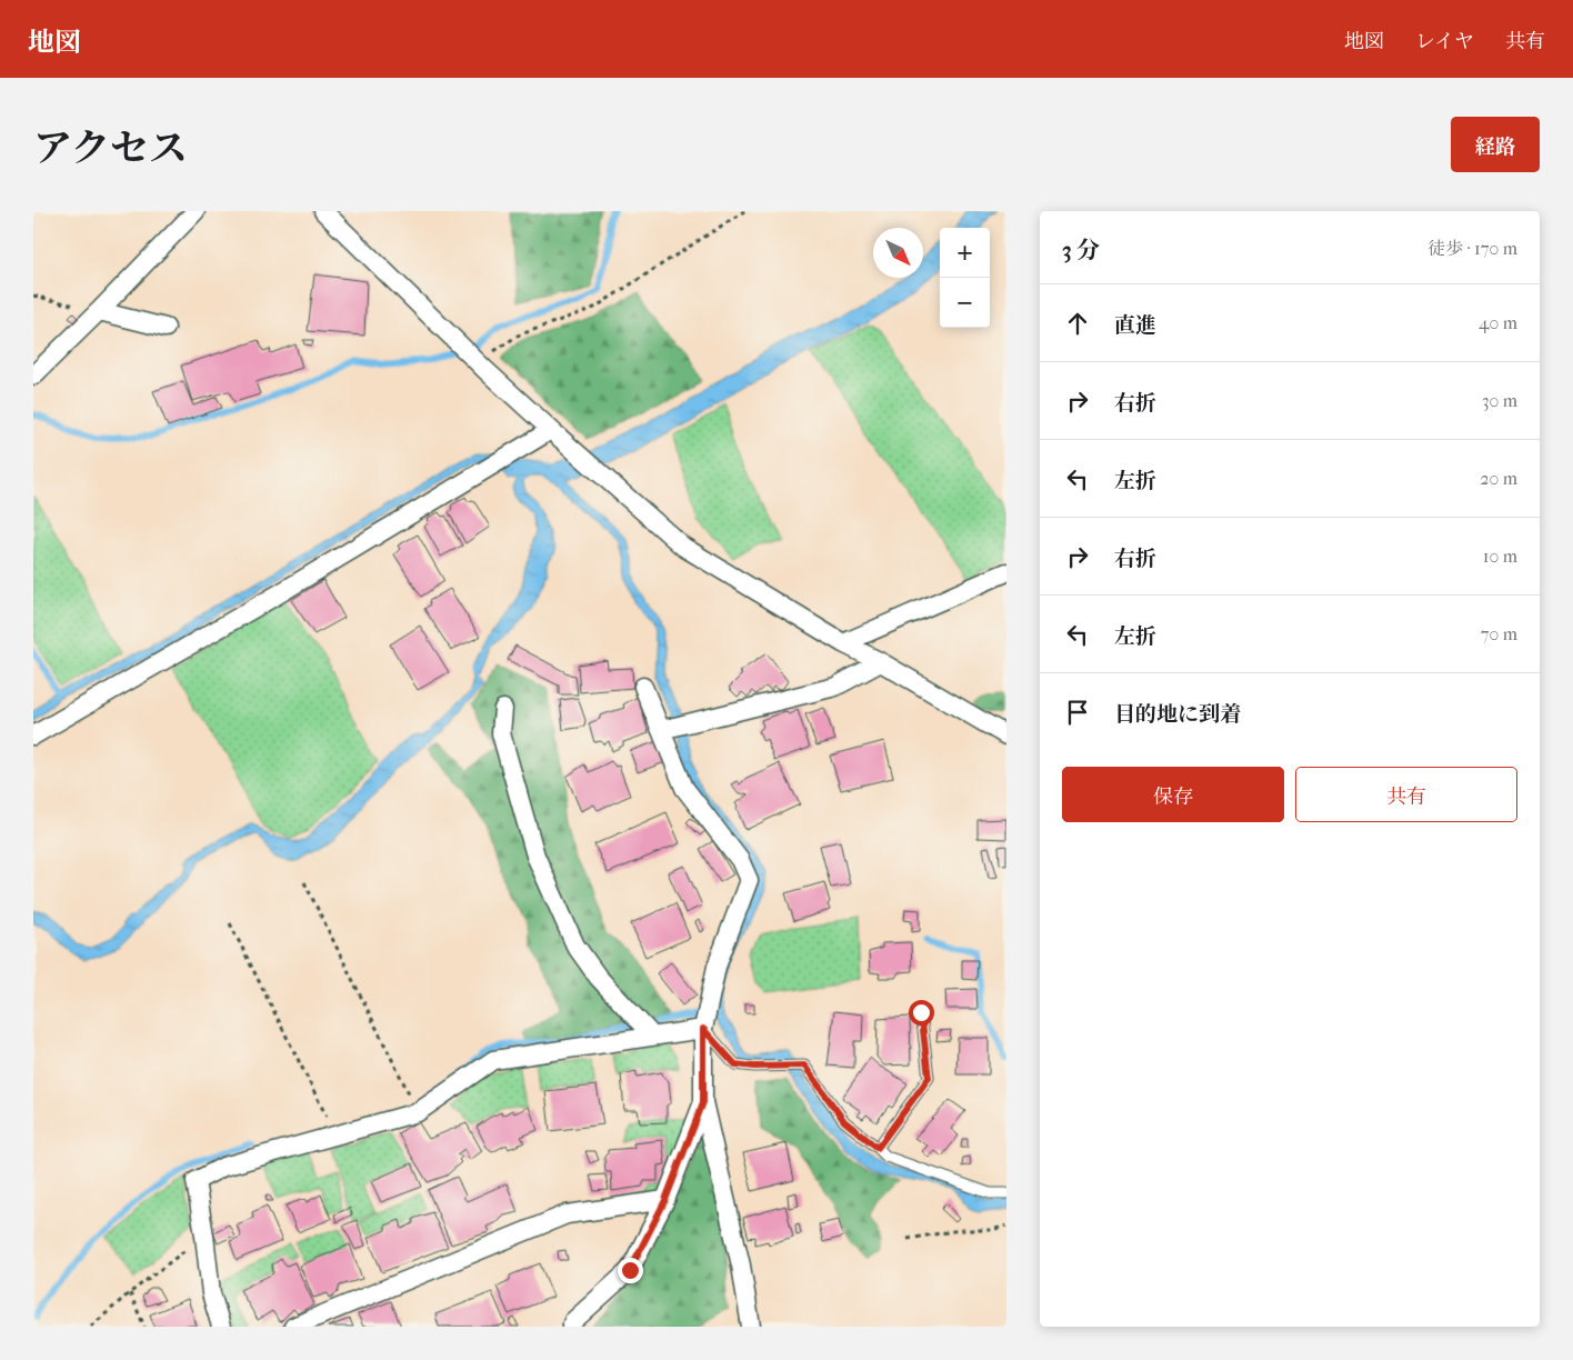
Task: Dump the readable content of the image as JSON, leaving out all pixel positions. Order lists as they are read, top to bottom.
{
  "north": "bottom right",
  "page": {
    "header": "地図",
    "nav": ["地図", "レイヤ", "共有"],
    "title": "アクセス",
    "buttons": [
      "経路",
      ["保存", "共有"]
    ],
    "heading": ["3 分", "徒歩 · 170 m"],
    "map_buttons": ["+", "−"],
    "list": [
      ["直進", "40 m"],
      ["右折", "30 m"],
      ["左折", "20 m"],
      ["右折", "10 m"],
      ["左折", "70 m"],
      "目的地に到着"
    ]
  }
}
